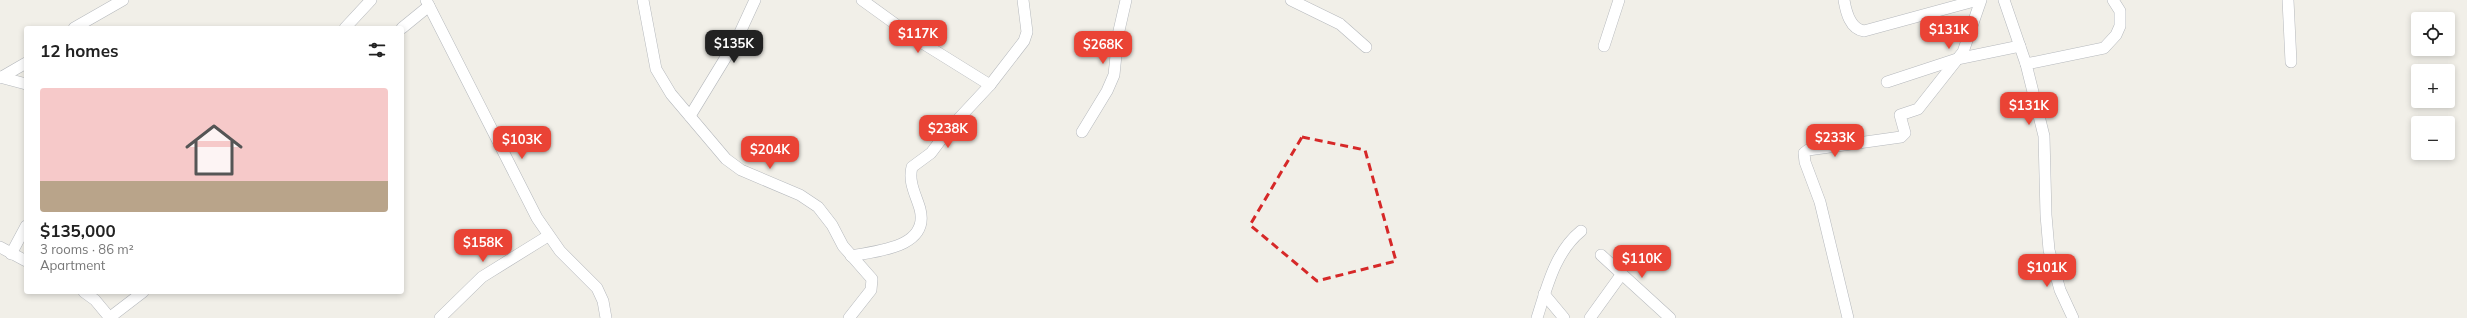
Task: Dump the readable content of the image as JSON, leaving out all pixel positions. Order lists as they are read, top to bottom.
{
  "page": {
    "map_buttons": ["+", "−"],
    "price": [
      "$131K",
      "$117K",
      "$135K",
      "$268K",
      "$131K",
      "$238K",
      "$233K",
      "$103K",
      "$204K",
      "$158K",
      "$110K",
      "$101K"
    ],
    "heading": "12 homes",
    "list": [
      {
        "name": "$135,000",
        "note": "3 rooms · 86 m² · Apartment"
      }
    ]
  }
}
